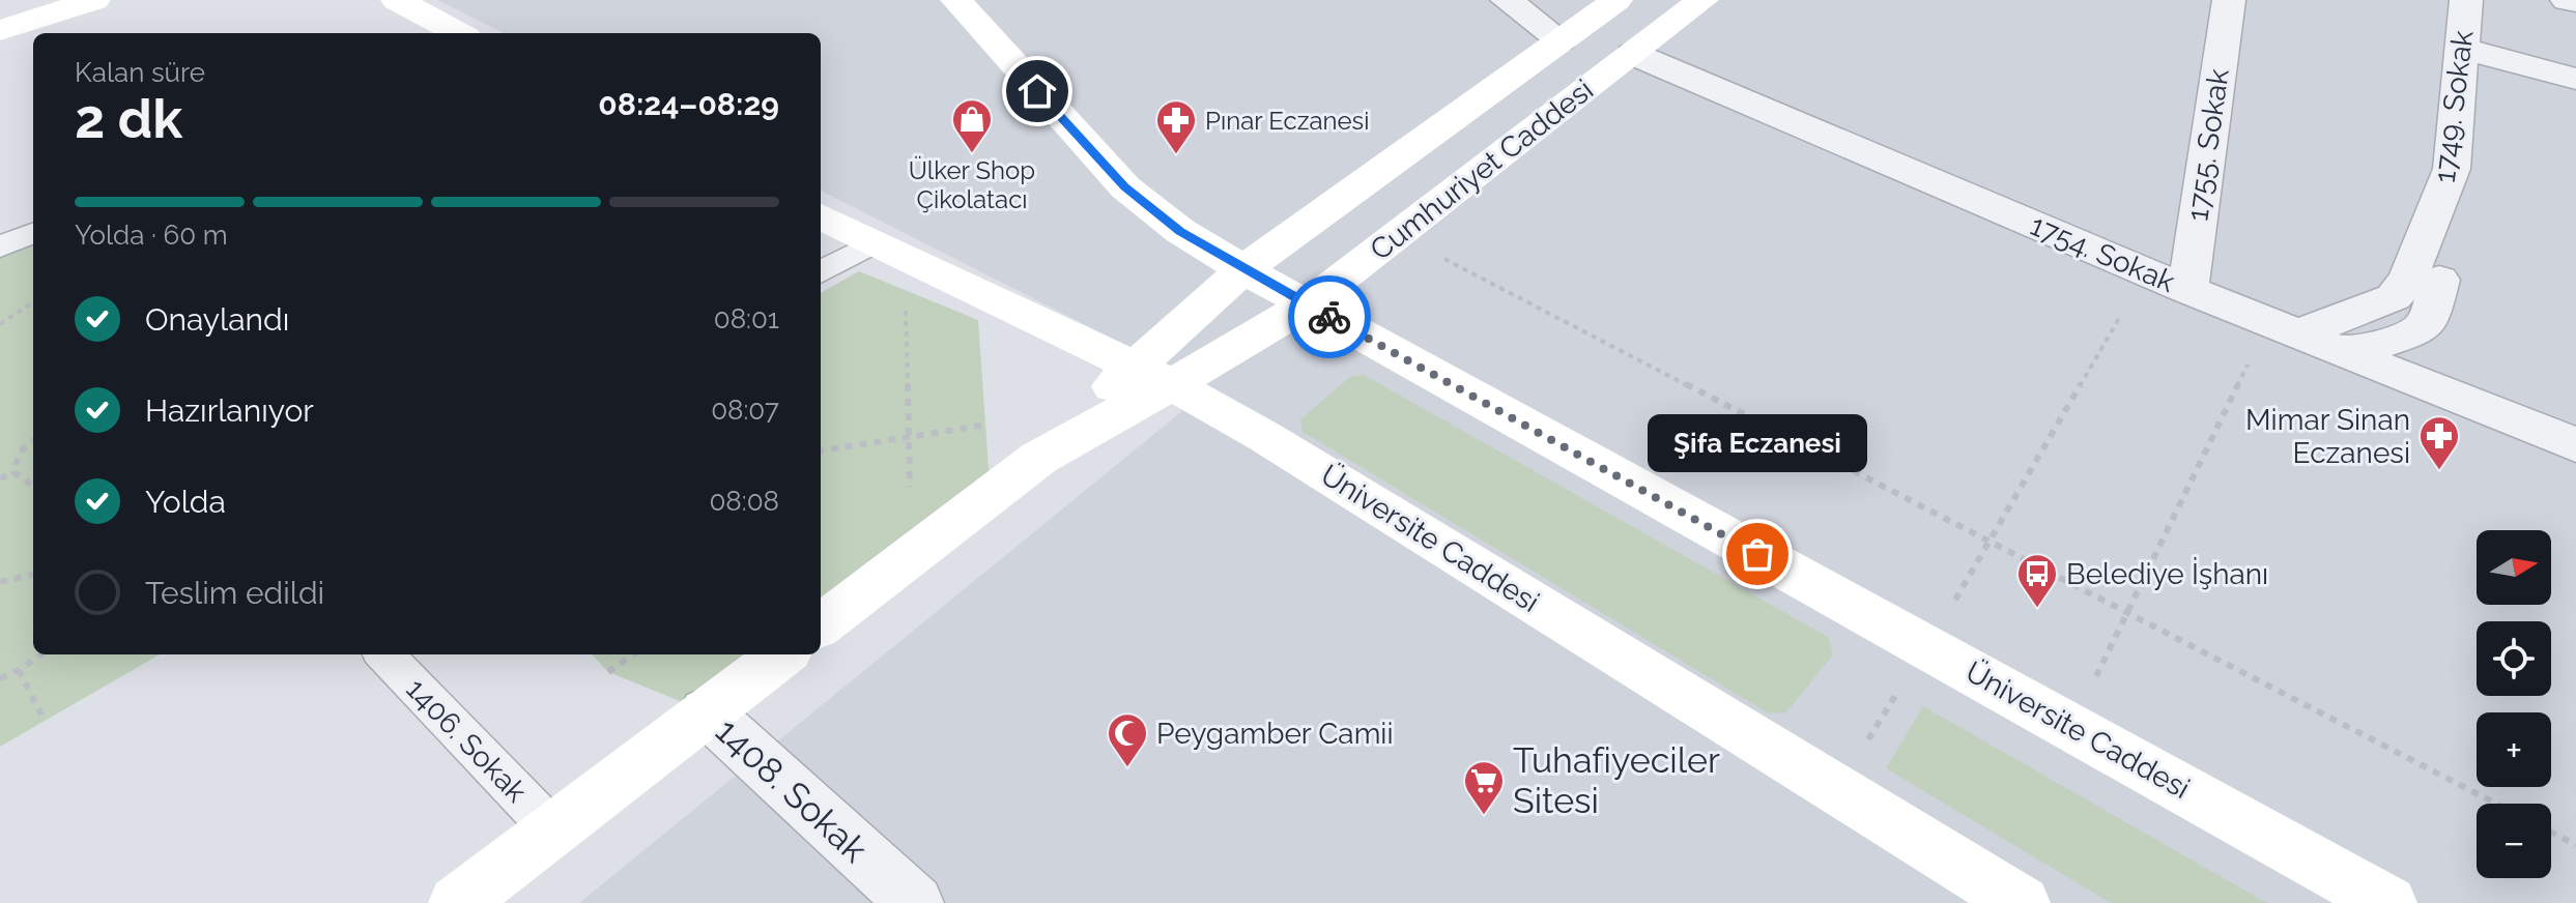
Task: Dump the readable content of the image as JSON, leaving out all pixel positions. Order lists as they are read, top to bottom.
{
  "streets": {
    "main road": ["Cumhuriyet Caddesi", "Üniversite Caddesi"],
    "street": [
      "1749. Sokak",
      "1755. Sokak",
      "1754. Sokak",
      "1408. Sokak"
    ],
    "lane": ["1406. Sokak"]
  },
  "crossings": [
    ["1749. Sokak", "1754. Sokak"],
    ["1755. Sokak", "1754. Sokak"],
    ["Cumhuriyet Caddesi", "1754. Sokak"],
    ["Cumhuriyet Caddesi", "Üniversite Caddesi"]
  ],
  "places": {
    "shop": ["Ülker Shop Çikolatacı"],
    "pharmacy": ["Pınar Eczanesi", "Mimar Sinan Eczanesi"],
    "other": ["Şifa Eczanesi"],
    "bus stop": ["Belediye İşhanı"],
    "mosque": ["Peygamber Camii"],
    "supermarket": ["Tuhafiyeciler Sitesi"]
  },
  "north": "right",
  "page": {
    "heading": ["2 dk", "Kalan süre", "08:24–08:29"],
    "bar": "Yolda · 60 m",
    "list": [
      ["Onaylandı", "08:01"],
      ["Hazırlanıyor", "08:07"],
      ["Yolda", "08:08"],
      "Teslim edildi"
    ],
    "bubble": "Şifa Eczanesi",
    "map_buttons": ["+", "−"]
  }
}
